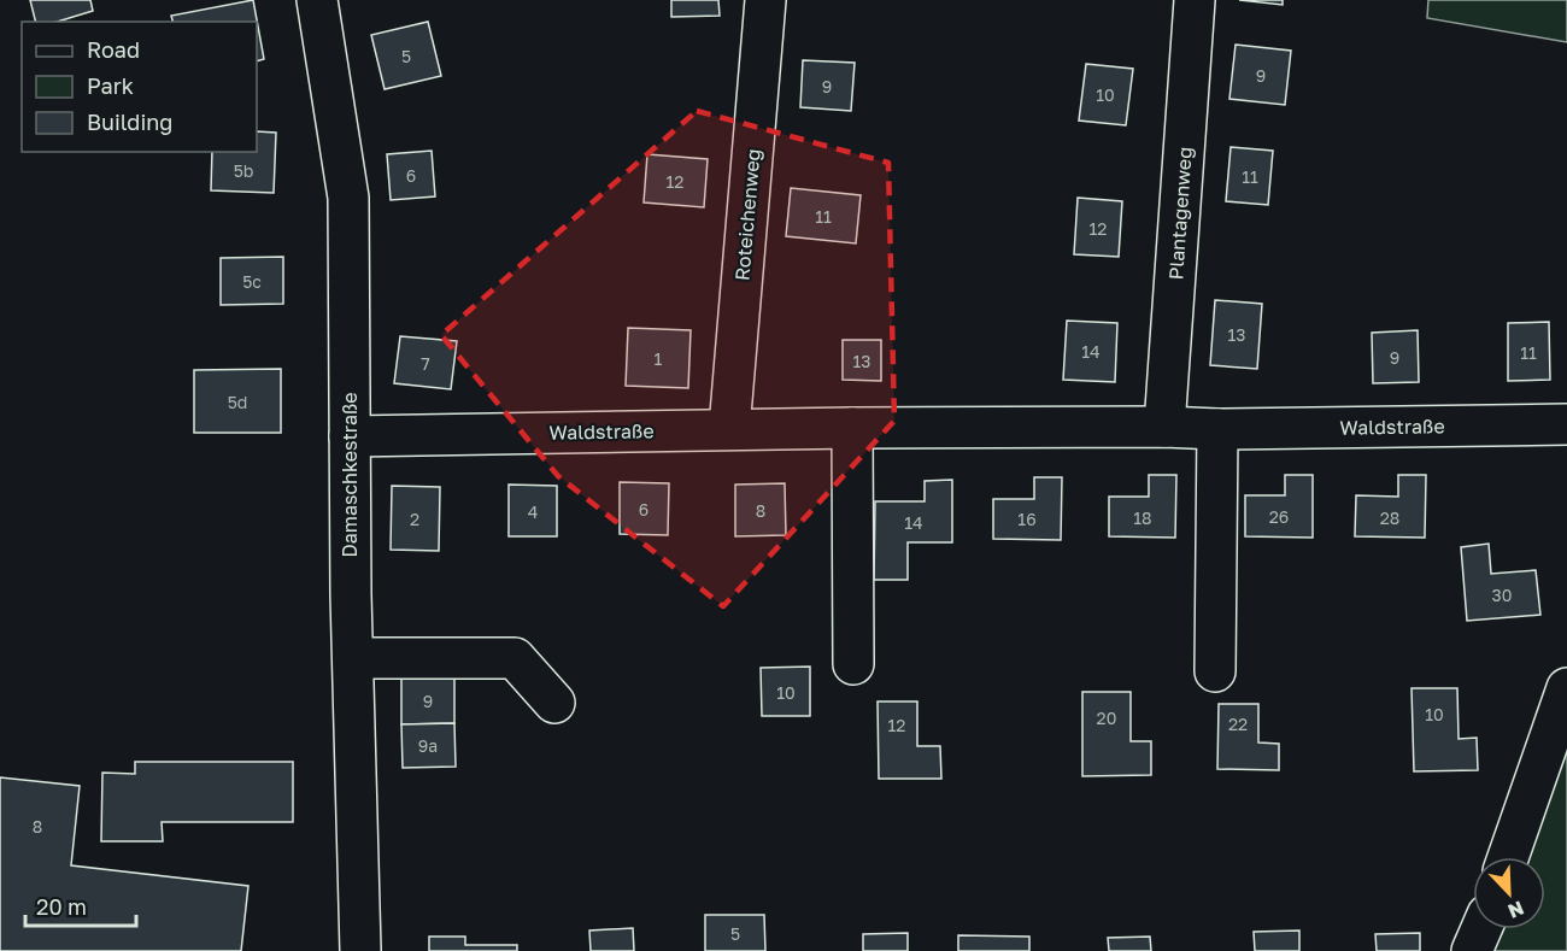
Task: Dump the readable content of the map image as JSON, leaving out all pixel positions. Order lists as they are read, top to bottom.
{
  "streets": {
    "street": [
      "Plantagenweg",
      "Roteichenweg",
      "Waldstraße",
      "Damaschkestraße"
    ]
  },
  "crossings": [
    ["Plantagenweg", "Waldstraße"],
    ["Roteichenweg", "Waldstraße"],
    ["Waldstraße", "Damaschkestraße"]
  ],
  "house_numbers": [
    "5",
    "9",
    "9",
    "10",
    "5b",
    "6",
    "11",
    "12",
    "11",
    "12",
    "5c",
    "13",
    "14",
    "11",
    "9",
    "1",
    "13",
    "7",
    "5d",
    "6",
    "8",
    "4",
    "26",
    "18",
    "28",
    "2",
    "16",
    "14",
    "30",
    "10",
    "9",
    "10",
    "20",
    "22",
    "12",
    "9a",
    "8",
    "5"
  ],
  "legend": ["Road", "Park", "Building"],
  "scale_bar": "20 m",
  "north": "bottom right"
}
